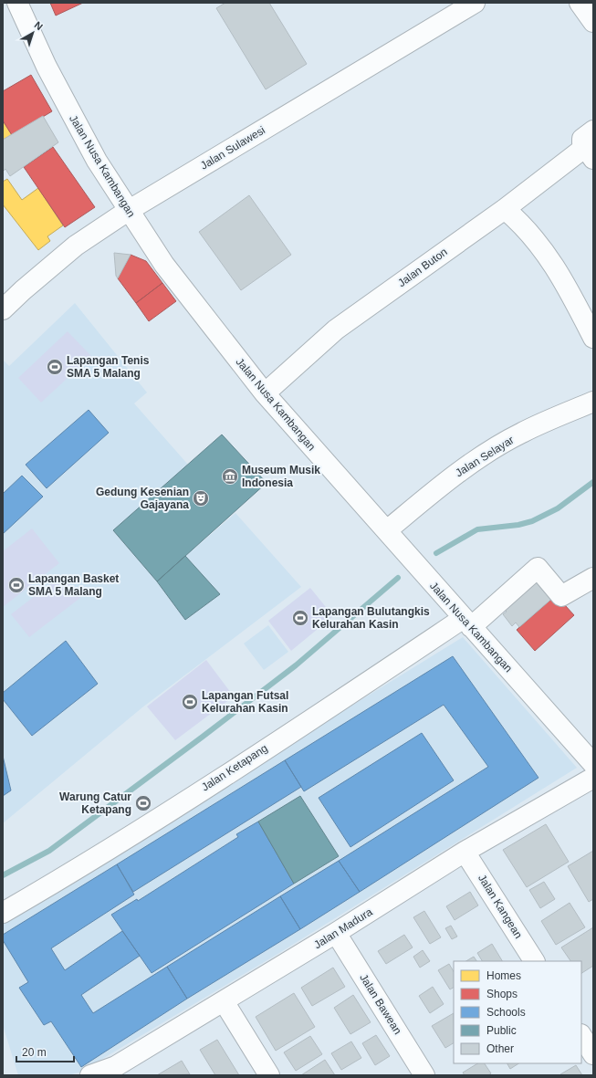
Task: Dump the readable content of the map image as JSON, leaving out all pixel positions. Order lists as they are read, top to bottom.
{
  "streets": {
    "street": [
      "Jalan Sulawesi",
      "Jalan Nusa Kambangan",
      "Jalan Buton",
      "Jalan Selayar",
      "Jalan Ketapang",
      "Jalan Kangean",
      "Jalan Madura",
      "Jalan Bawean"
    ]
  },
  "crossings": [
    ["Jalan Sulawesi", "Jalan Nusa Kambangan"],
    ["Jalan Nusa Kambangan", "Jalan Buton"],
    ["Jalan Nusa Kambangan", "Jalan Selayar"],
    ["Jalan Nusa Kambangan", "Jalan Ketapang"],
    ["Jalan Kangean", "Jalan Madura"],
    ["Jalan Madura", "Jalan Bawean"]
  ],
  "places": {
    "sports": [
      "Lapangan Tenis SMA 5 Malang",
      "Lapangan Basket SMA 5 Malang",
      "Lapangan Bulutangkis Kelurahan Kasin",
      "Lapangan Futsal Kelurahan Kasin",
      "Warung Catur Ketapang"
    ],
    "museum": ["Museum Musik Indonesia"],
    "theatre": ["Gedung Kesenian Gajayana"]
  },
  "legend": [
    "Homes",
    "Shops",
    "Schools",
    "Public",
    "Other"
  ],
  "scale_bar": "20 m",
  "north": "top right"
}
